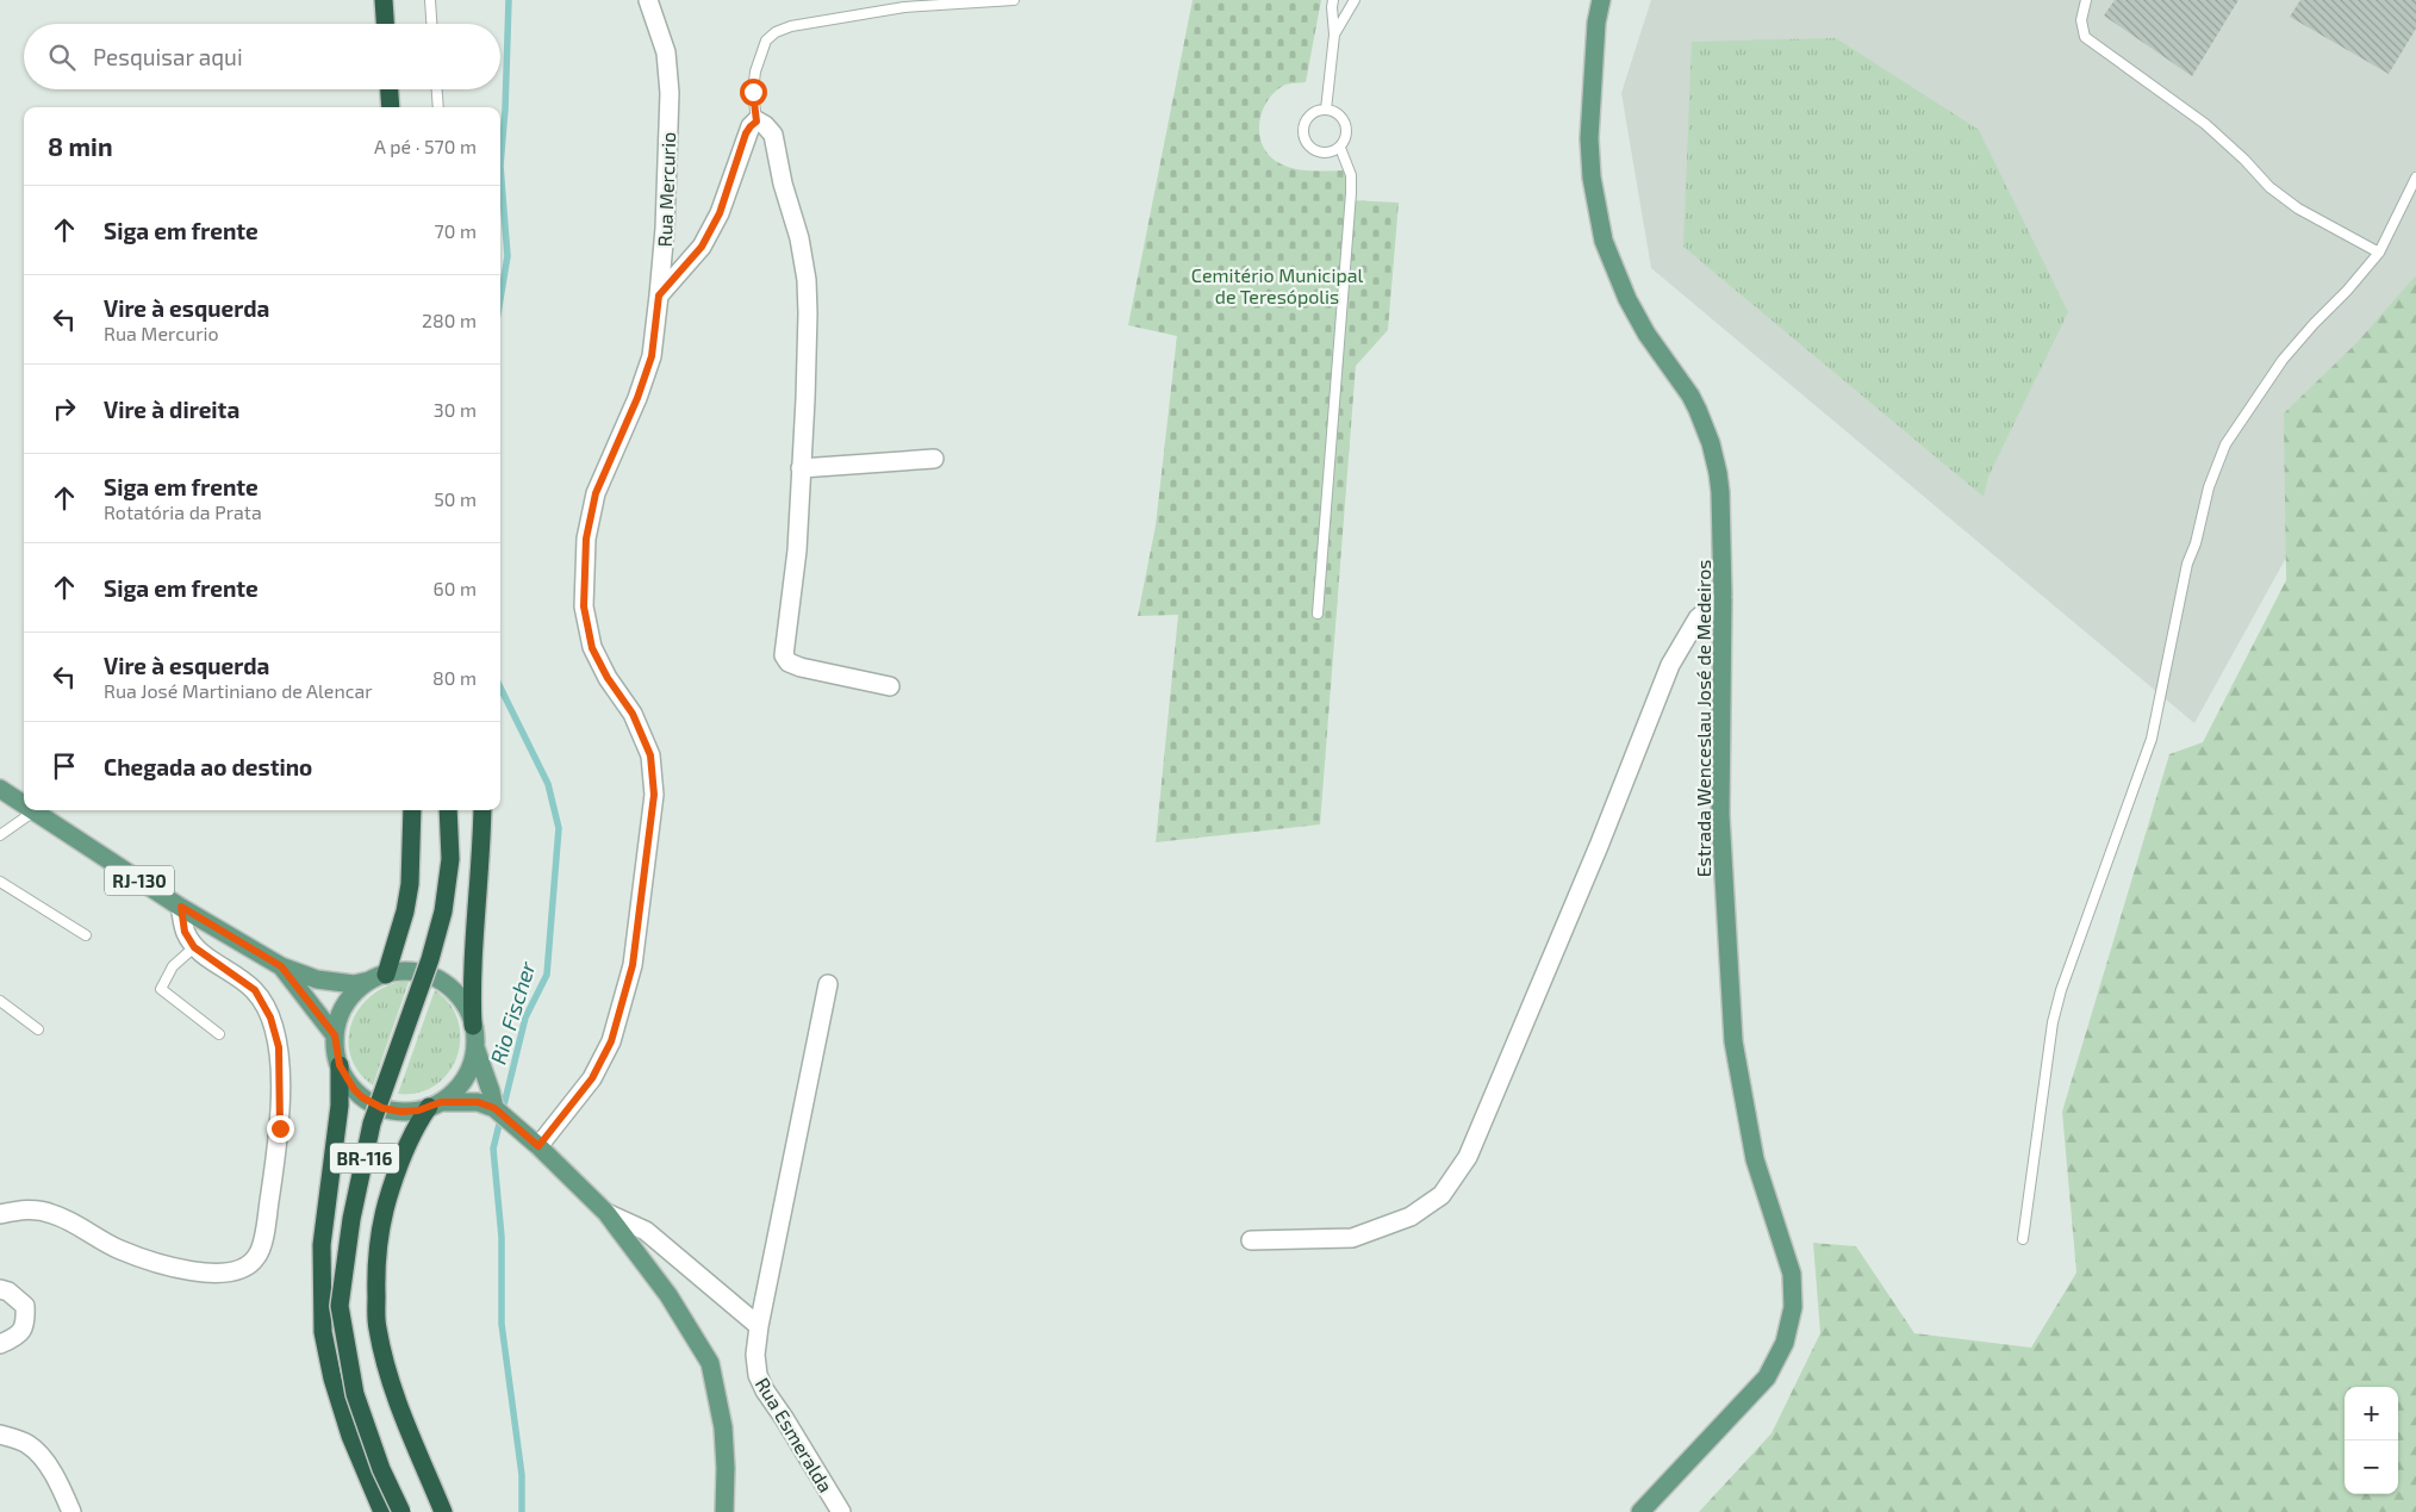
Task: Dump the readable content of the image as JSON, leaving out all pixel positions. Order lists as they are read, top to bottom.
{
  "streets": {
    "highway": ["BR-116"],
    "main road": ["Estrada Wenceslau José de Medeiros", "RJ-130"],
    "street": ["Rua Mercurio", "Rua Esmeralda"]
  },
  "water": ["Rio Fischer"],
  "parks": ["Cemitério Municipal de Teresópolis"],
  "page": {
    "search": "Pesquisar aqui",
    "heading": ["8 min", "A pé · 570 m"],
    "list": [
      ["Siga em frente", "70 m"],
      ["Vire à esquerda", "Rua Mercurio", "280 m"],
      ["Vire à direita", "30 m"],
      ["Siga em frente", "Rotatória da Prata", "50 m"],
      ["Siga em frente", "60 m"],
      ["Vire à esquerda", "Rua José Martiniano de Alencar", "80 m"],
      "Chegada ao destino"
    ],
    "map_buttons": ["+", "−"]
  }
}
